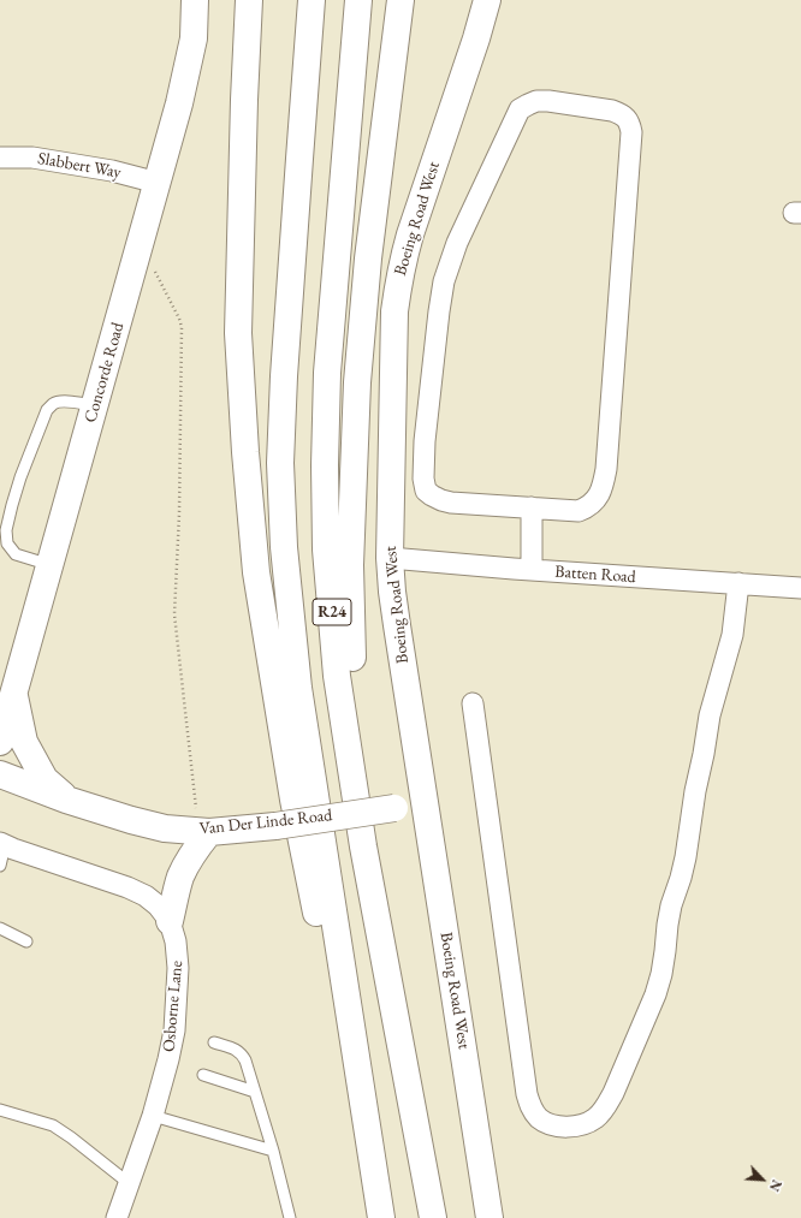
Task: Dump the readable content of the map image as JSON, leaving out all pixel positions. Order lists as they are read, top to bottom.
{
  "streets": {
    "main road": [
      "Boeing Road West",
      "Concorde Road",
      "R24",
      "Van Der Linde Road"
    ],
    "street": ["Slabbert Way", "Batten Road", "Osborne Lane"]
  },
  "crossings": [
    ["Slabbert Way", "Concorde Road"],
    ["Boeing Road West", "Batten Road"],
    ["Boeing Road West", "Van Der Linde Road"]
  ],
  "north": "bottom right"
}
